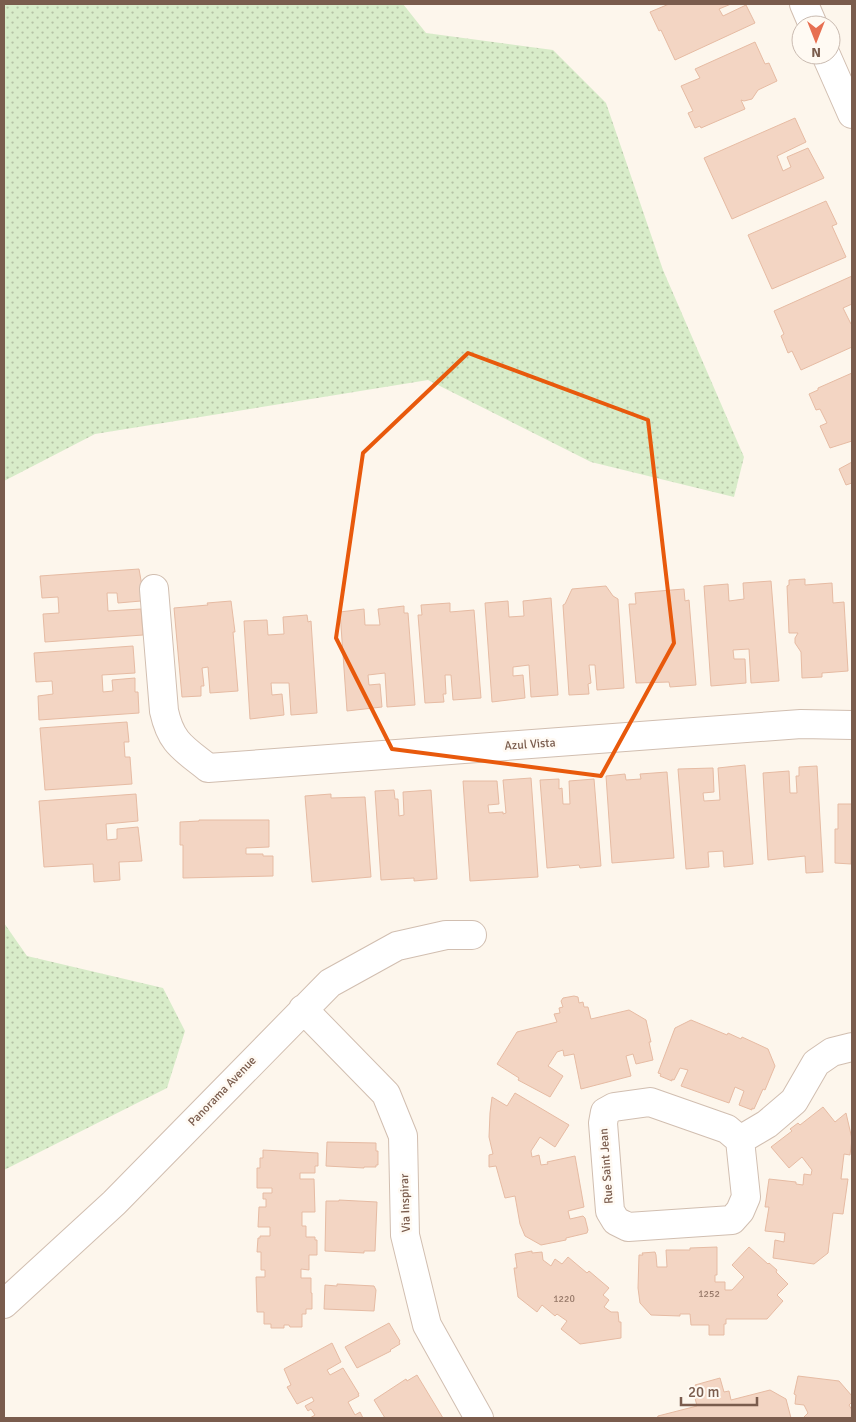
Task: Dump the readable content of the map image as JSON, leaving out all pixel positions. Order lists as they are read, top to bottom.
{
  "streets": {
    "street": [
      "Azul Vista",
      "Panorama Avenue",
      "Rue Saint Jean",
      "Via Inspirar"
    ]
  },
  "crossings": [
    ["Panorama Avenue", "Via Inspirar"]
  ],
  "house_numbers": ["1252", "1220"],
  "scale_bar": "20 m",
  "north": "bottom"
}
